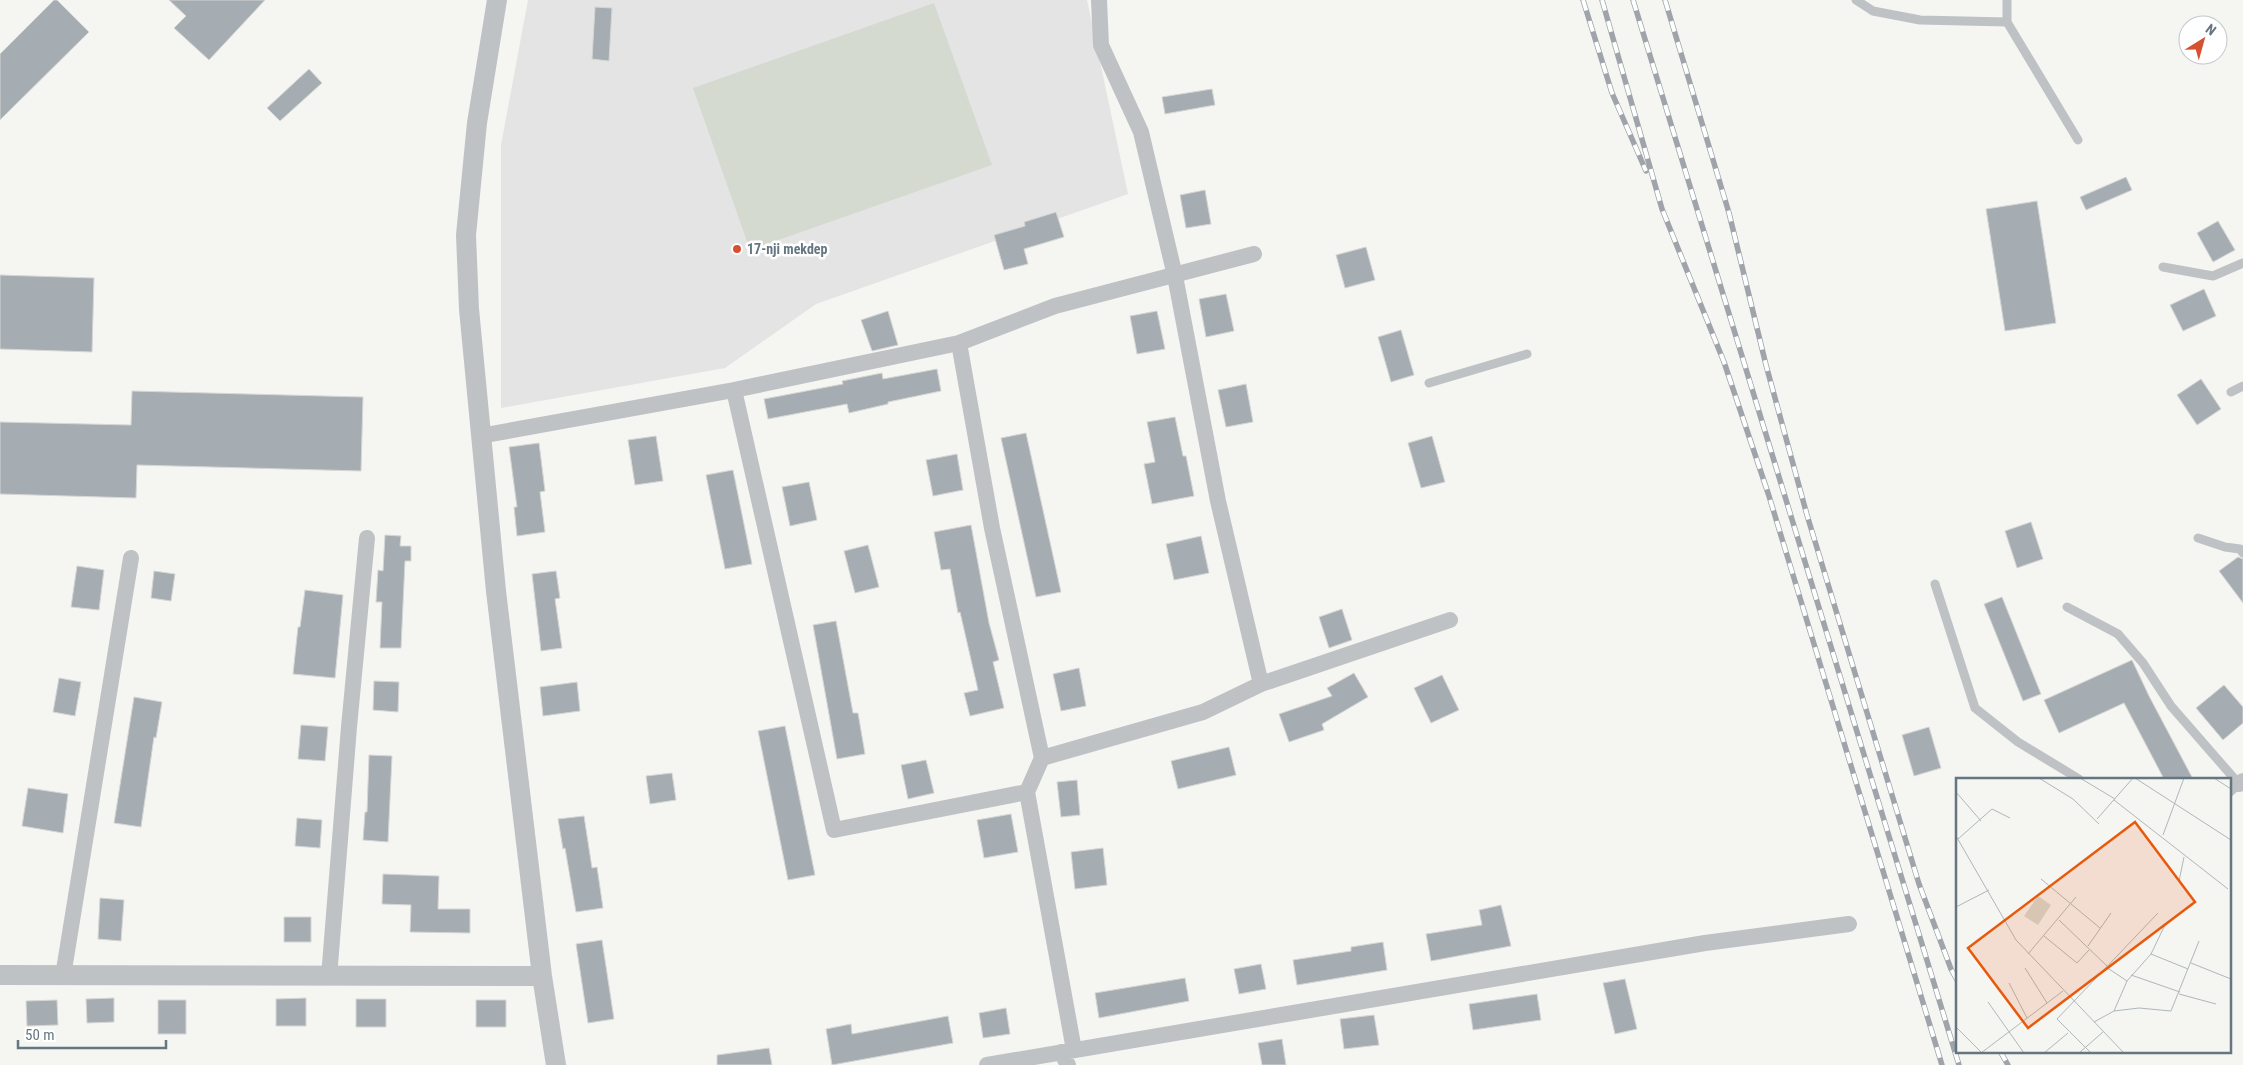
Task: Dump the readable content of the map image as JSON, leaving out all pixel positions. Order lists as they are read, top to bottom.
{
  "places": ["17-nji mekdep"],
  "scale_bar": "50 m",
  "north": "top right"
}
